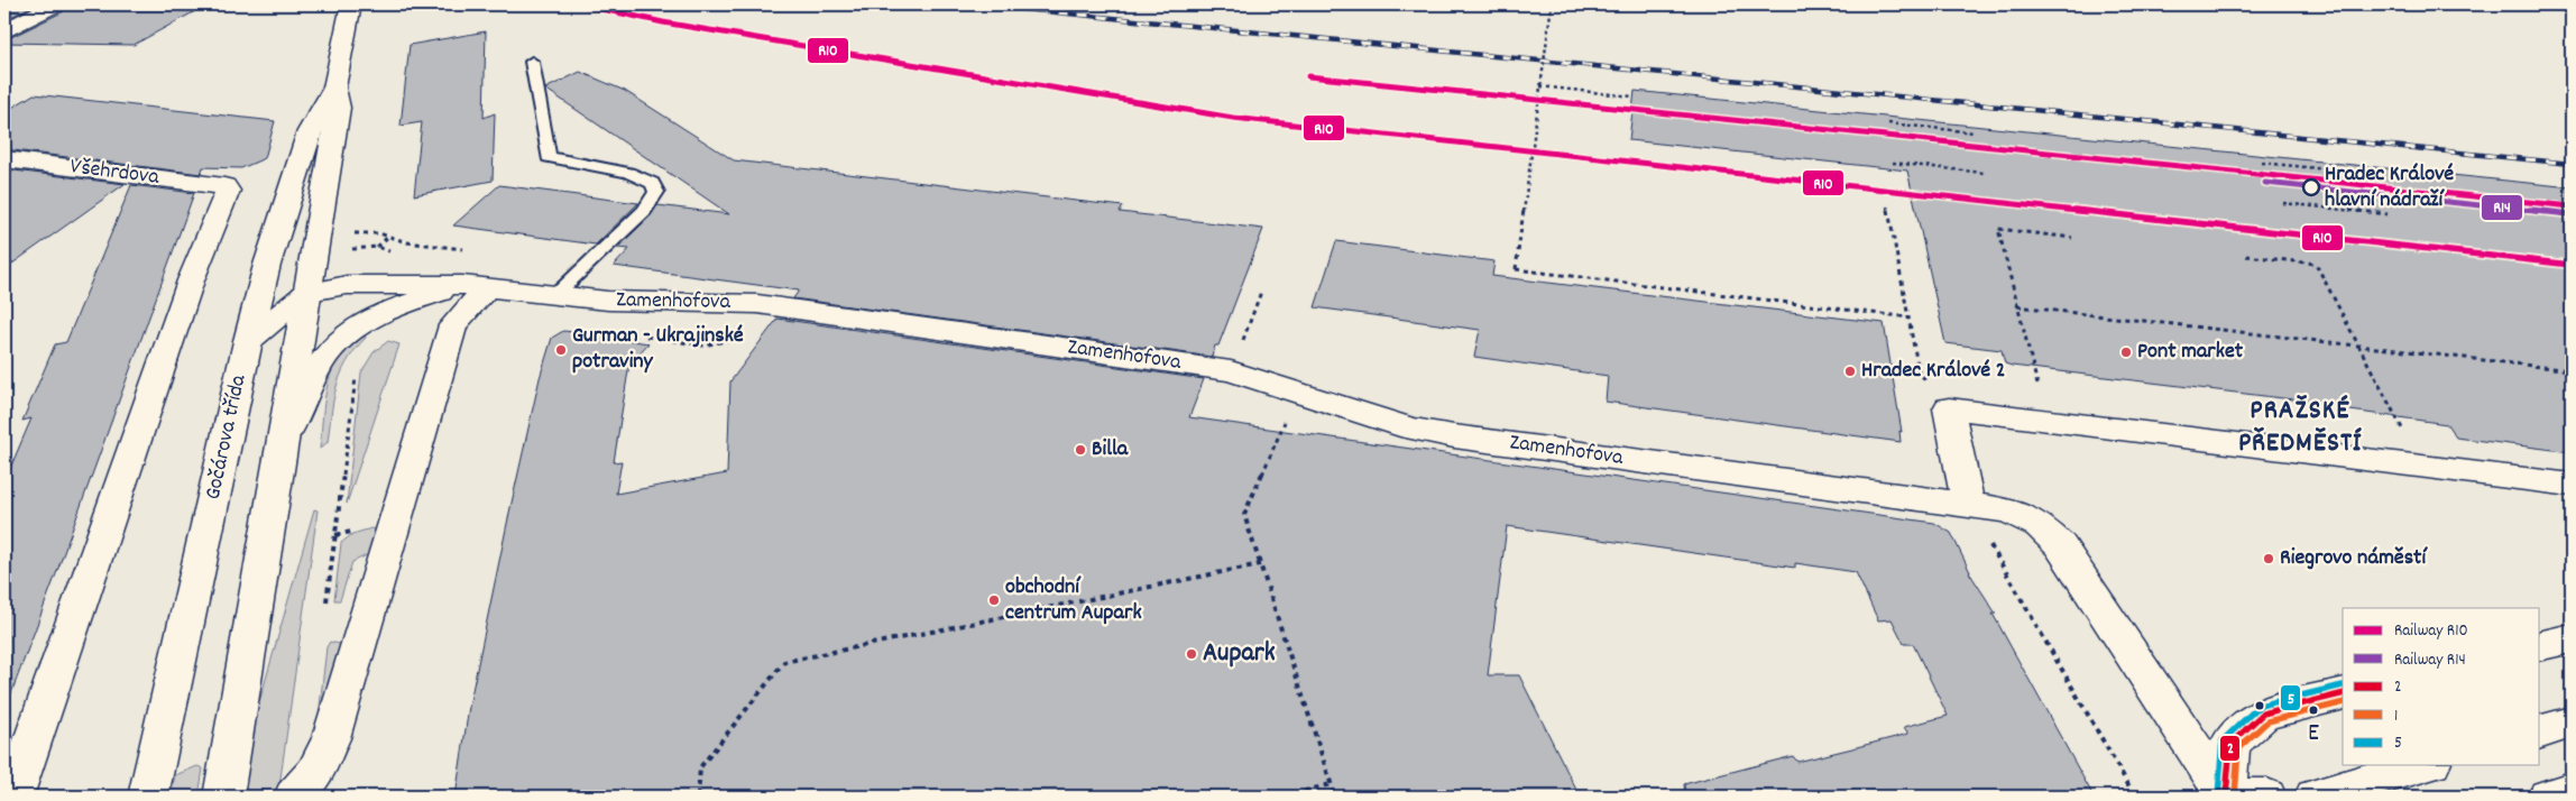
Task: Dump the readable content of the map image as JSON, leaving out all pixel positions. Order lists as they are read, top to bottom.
{
  "streets": {
    "street": ["Všehrdova", "Zamenhofova", "Gočárova třída"]
  },
  "crossings": [
    ["Zamenhofova", "Gočárova třída"]
  ],
  "districts": ["PRAŽSKÉ PŘEDMĚSTÍ"],
  "places": [
    "Hradec Králové hlavní nádraží",
    "Gurman - Ukrajinské potraviny",
    "Pont market",
    "Hradec Králové 2",
    "Billa",
    "Riegrovo náměstí",
    "obchodní centrum Aupark",
    "Aupark",
    "E"
  ],
  "lines": [
    "rail line R10",
    "rail line R14",
    "transit line 5",
    "transit line 2",
    "transit line 1"
  ],
  "legend": [
    "Railway R10",
    "Railway R14",
    "2",
    "1",
    "5"
  ]
}
